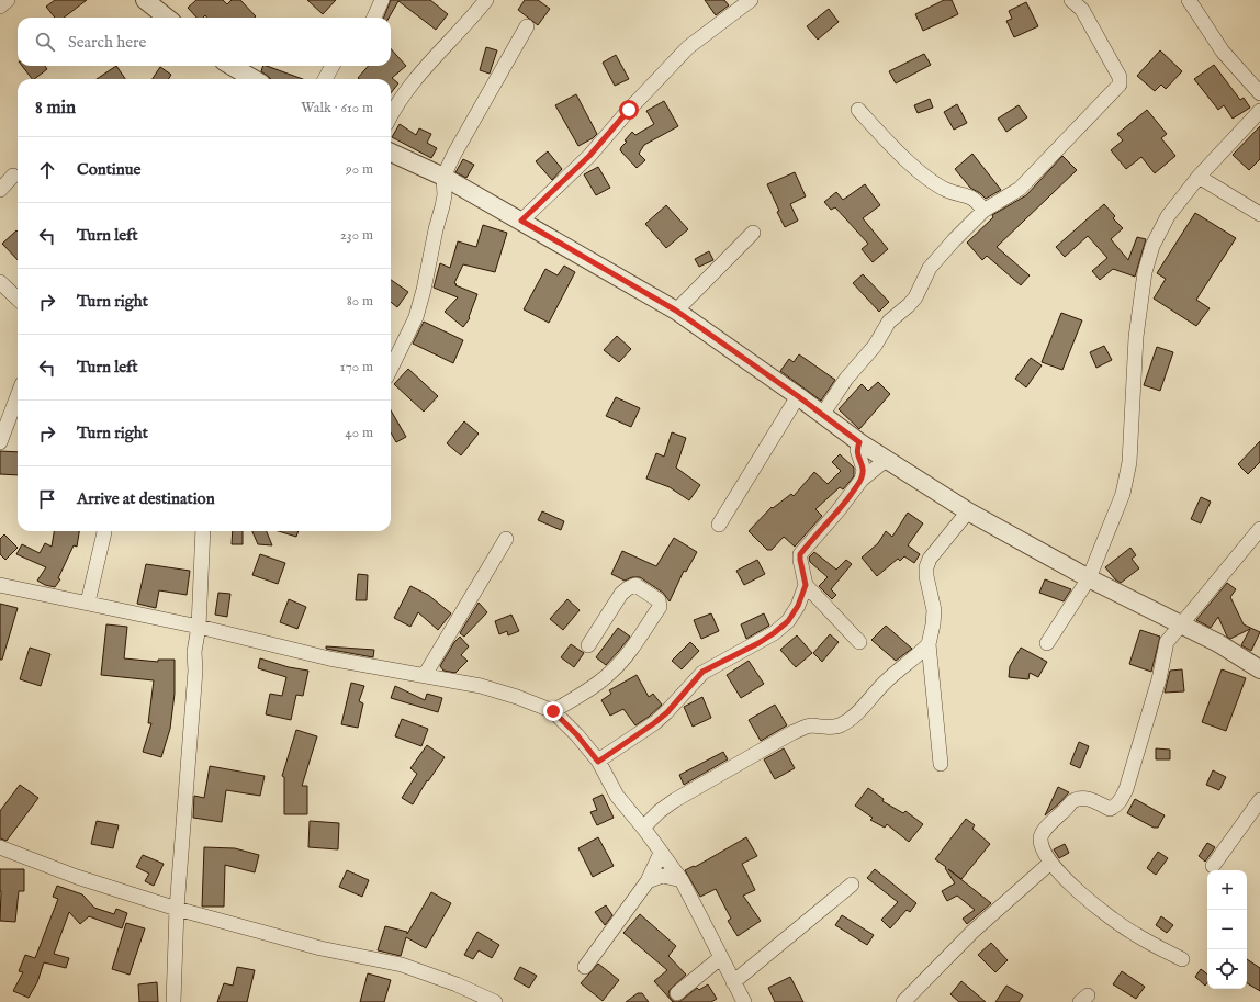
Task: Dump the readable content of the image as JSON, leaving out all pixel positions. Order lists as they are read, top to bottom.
{
  "page": {
    "search": "Search here",
    "heading": ["8 min", "Walk · 610 m"],
    "list": [
      ["Continue", "90 m"],
      ["Turn left", "230 m"],
      ["Turn right", "80 m"],
      ["Turn left", "170 m"],
      ["Turn right", "40 m"],
      "Arrive at destination"
    ],
    "map_buttons": ["+", "−"]
  }
}
